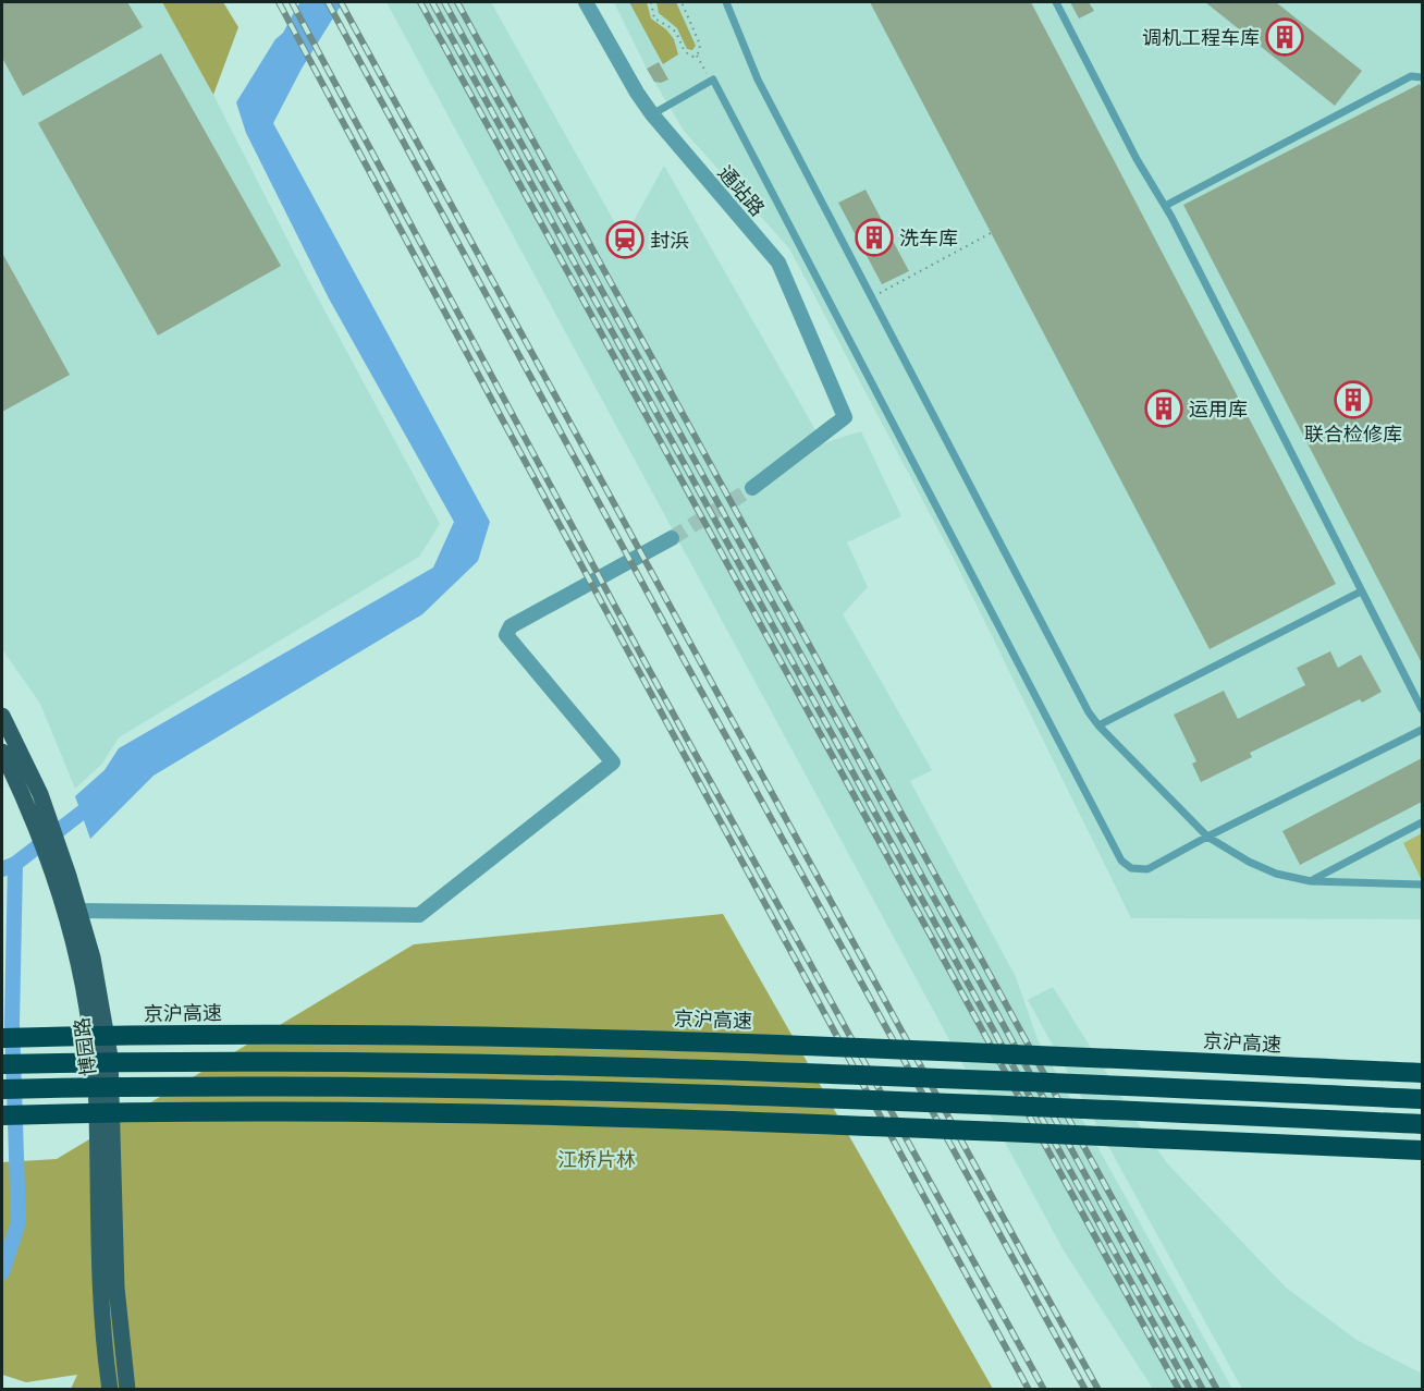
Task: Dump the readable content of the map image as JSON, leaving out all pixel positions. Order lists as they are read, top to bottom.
{
  "streets": {
    "highway": ["京沪高速"],
    "main road": ["博园路"],
    "street": ["通站路"]
  },
  "parks": ["江桥片林"],
  "places": {
    "building": [
      "调机工程车库",
      "洗车库",
      "联合检修库",
      "运用库"
    ],
    "station": ["封浜"]
  }
}
